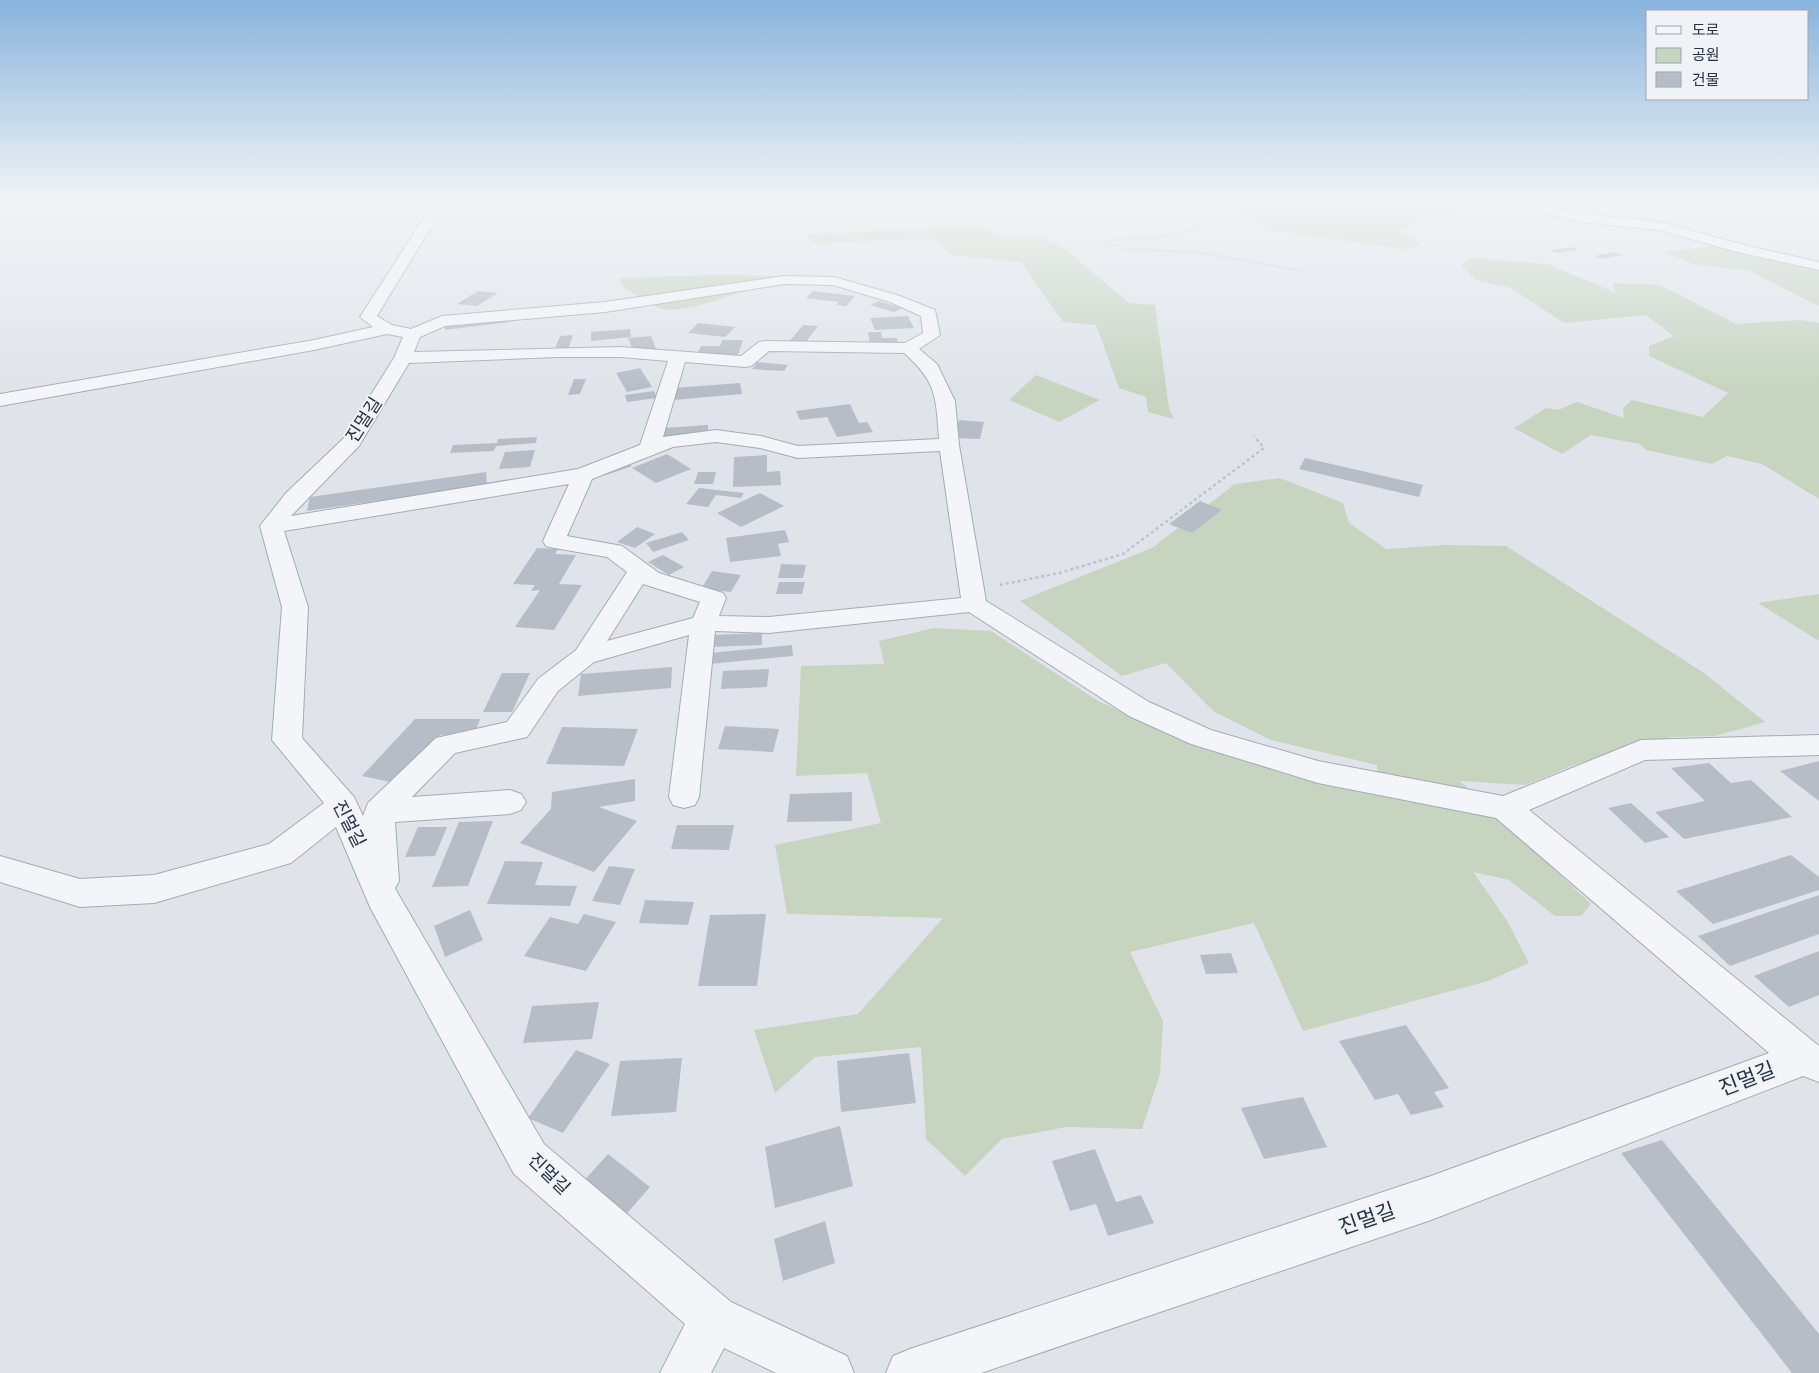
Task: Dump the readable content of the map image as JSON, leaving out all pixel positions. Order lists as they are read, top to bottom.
{
  "streets": {
    "street": ["진멀길"]
  },
  "legend": ["도로", "공원", "건물"]
}
